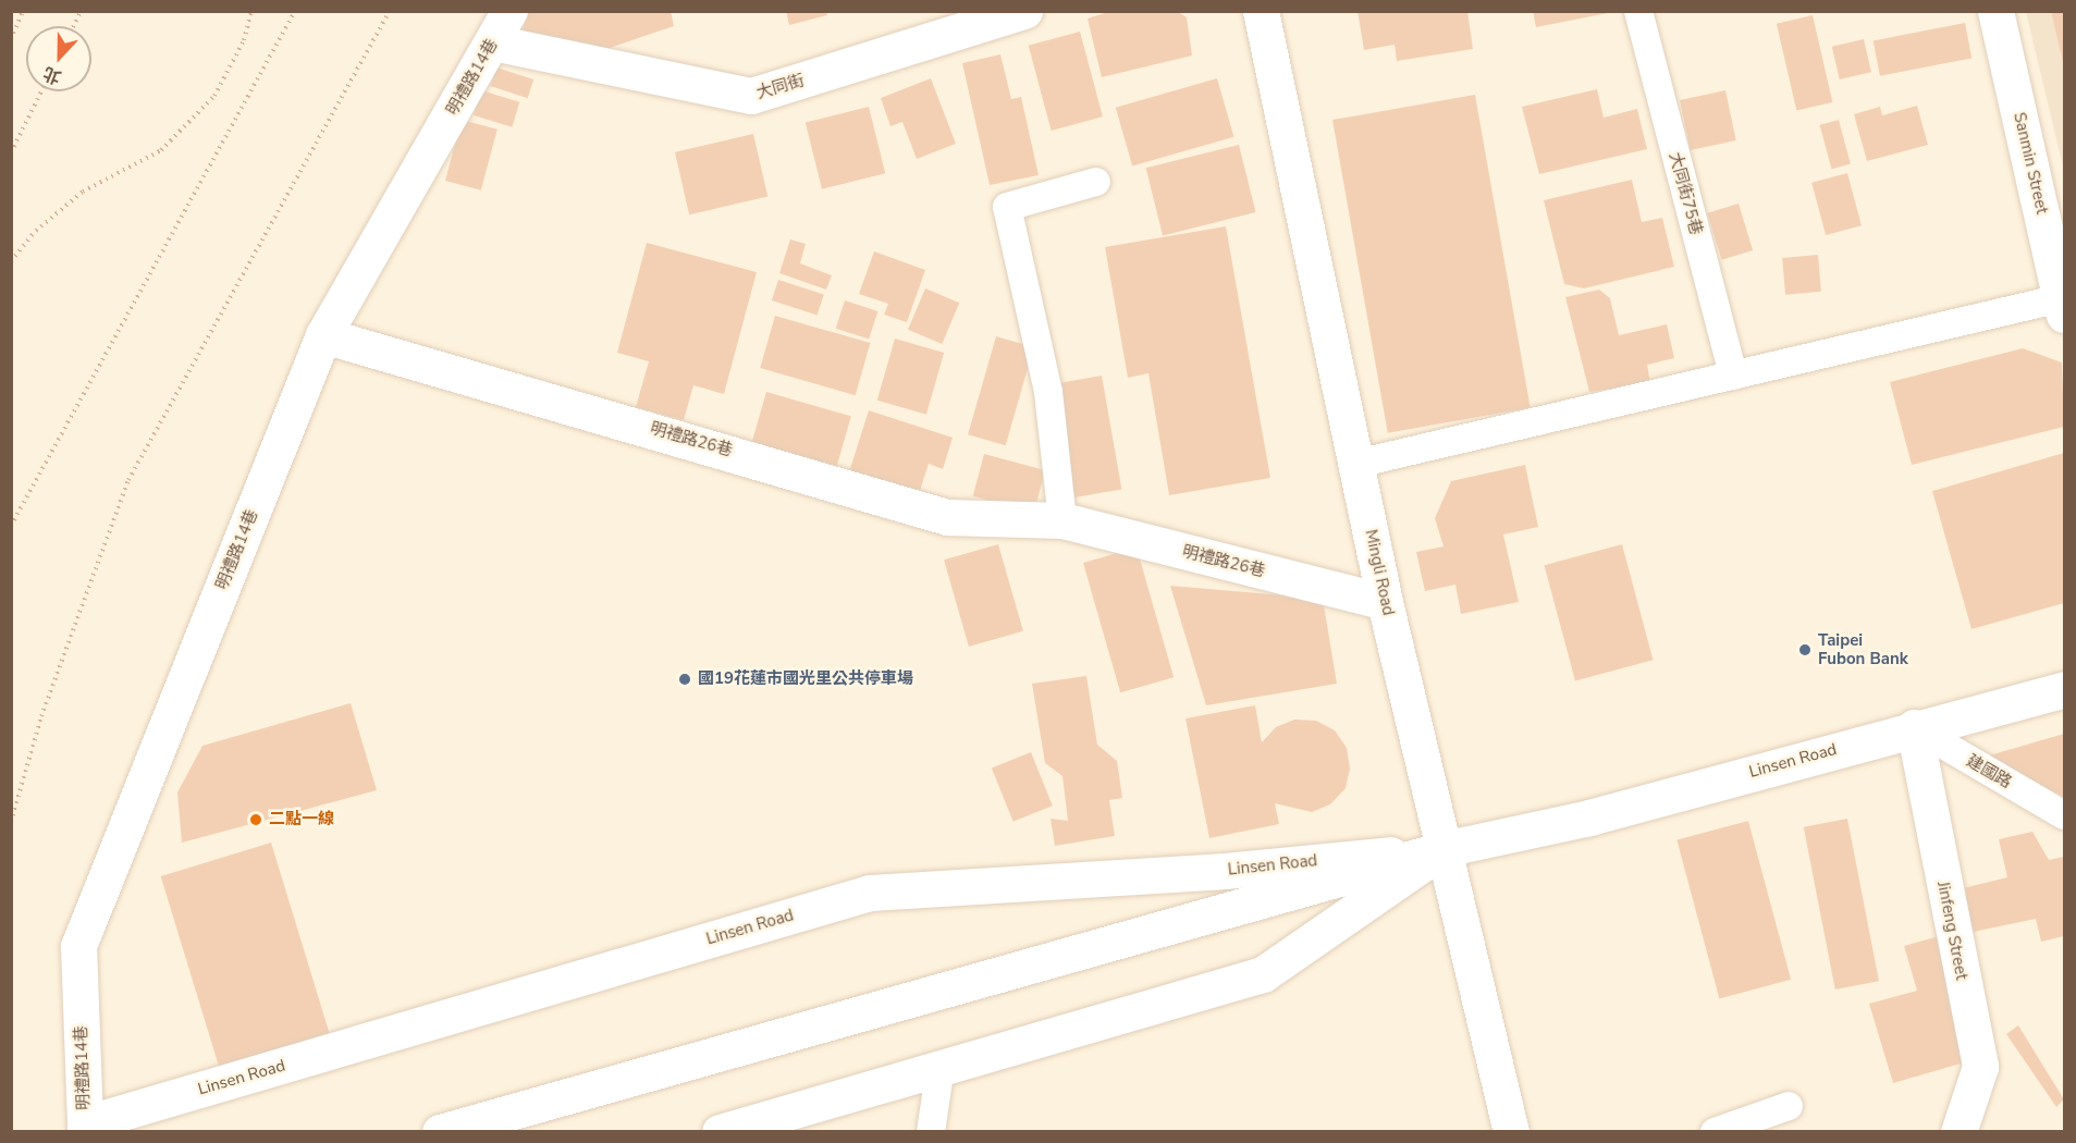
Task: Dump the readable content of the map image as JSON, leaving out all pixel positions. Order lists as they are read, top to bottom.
{
  "streets": {
    "street": [
      "明禮路14巷",
      "大同街",
      "Sanmin Street",
      "明禮路26巷",
      "Mingli Road",
      "Linsen Road",
      "Jinfeng Street"
    ],
    "lane": ["大同街75巷", "建國路"]
  },
  "crossings": [
    ["明禮路14巷", "大同街"],
    ["明禮路14巷", "明禮路26巷"],
    ["明禮路14巷", "Linsen Road"],
    ["明禮路26巷", "Mingli Road"],
    ["Mingli Road", "Linsen Road"],
    ["Linsen Road", "建國路"],
    ["Linsen Road", "Jinfeng Street"],
    ["建國路", "Jinfeng Street"]
  ],
  "places": ["Taipei Fubon Bank", "國19花蓮市國光里公共停車場", "二點一線"],
  "north": "bottom"
}
